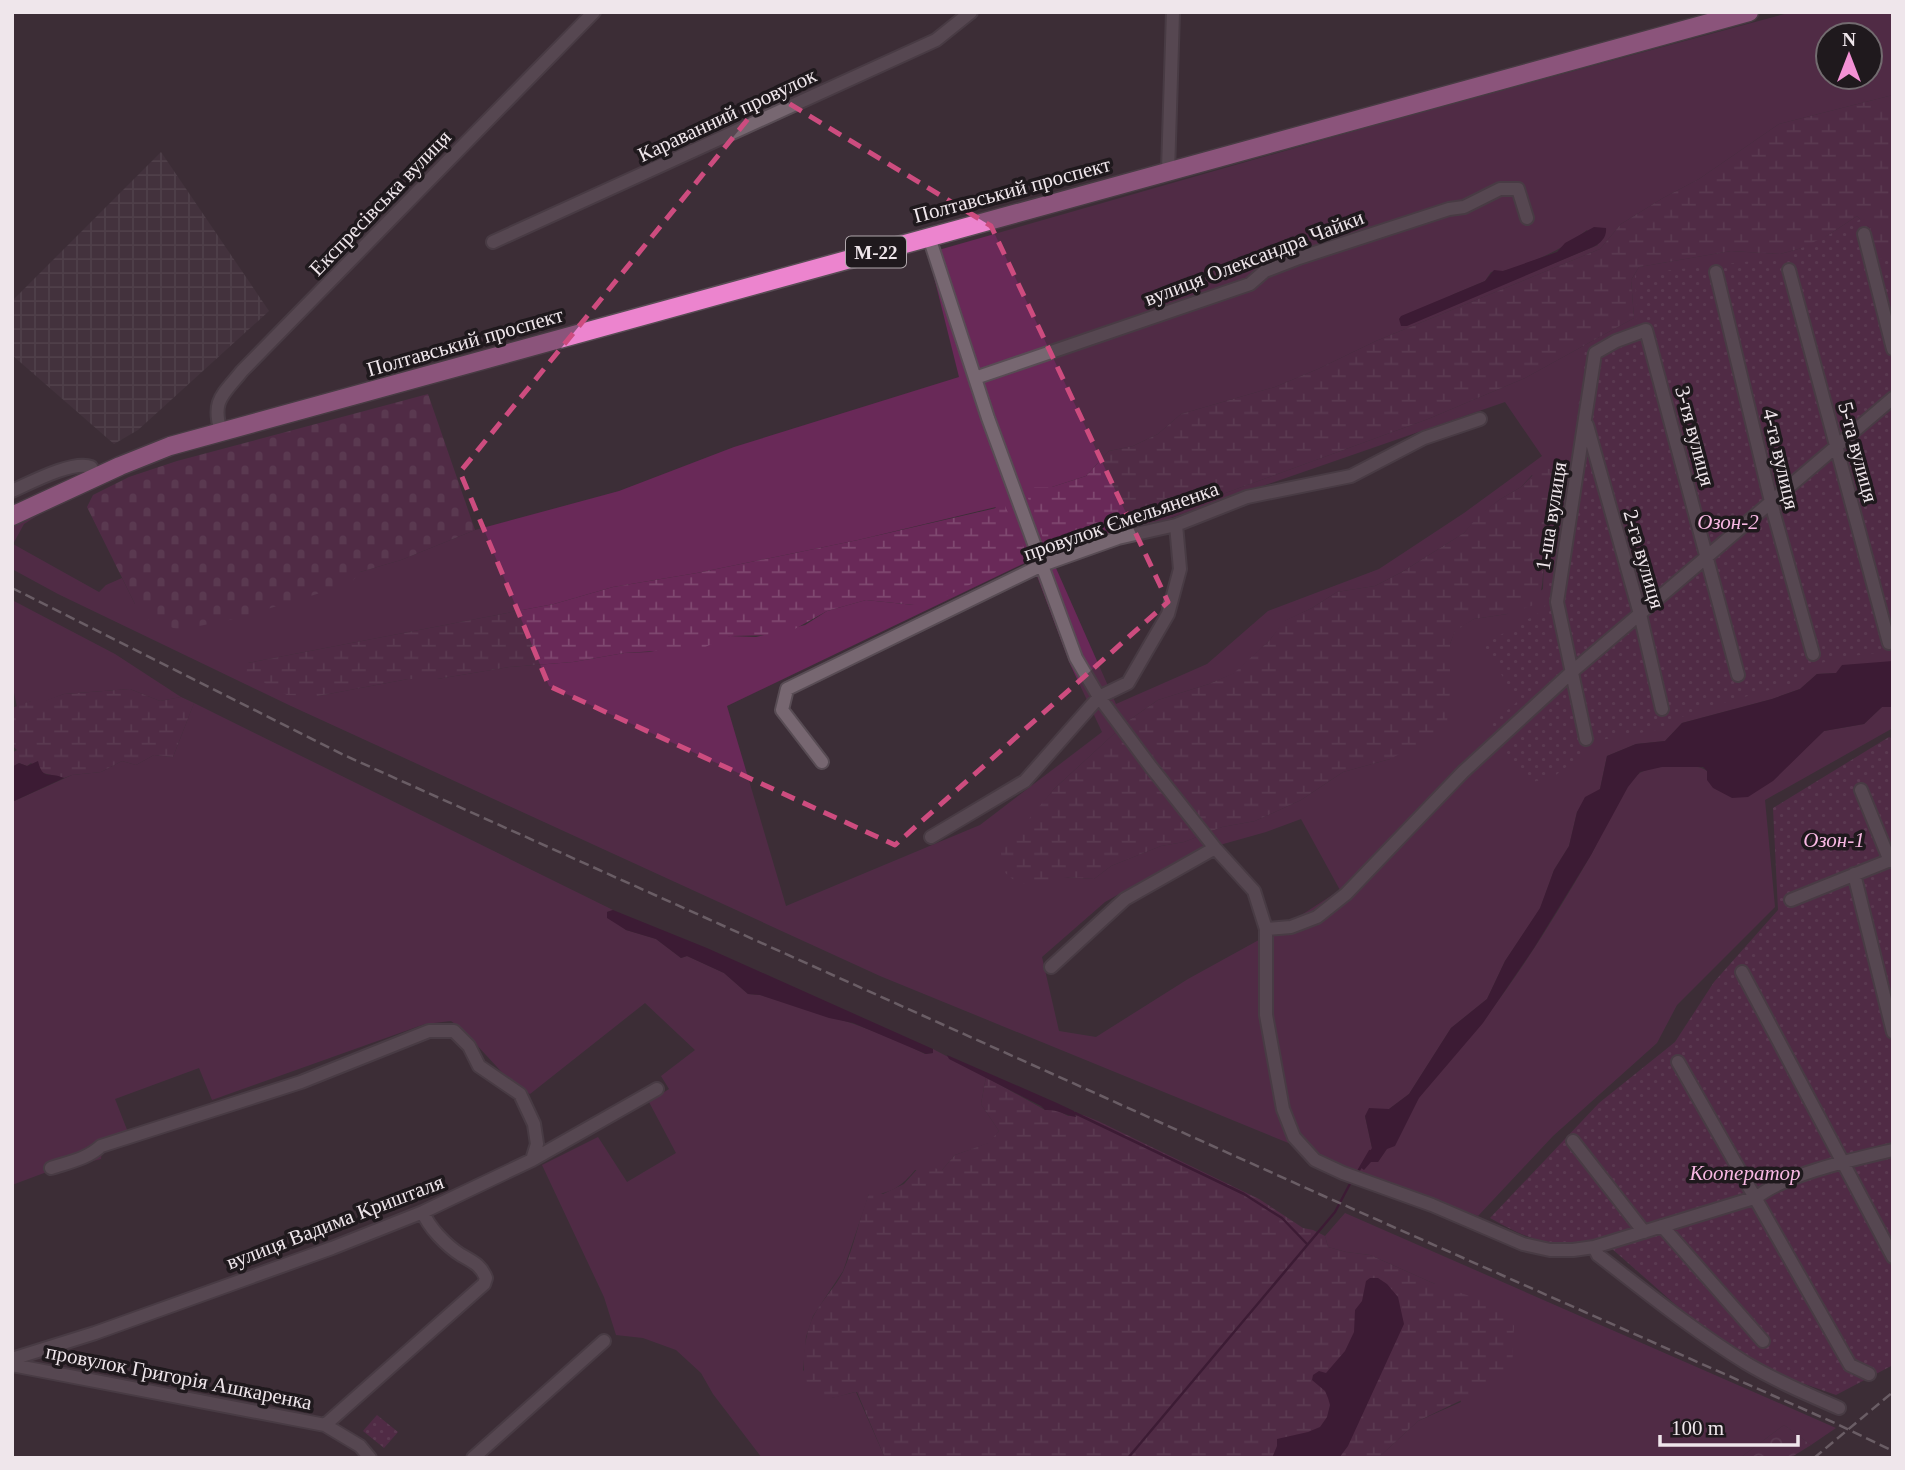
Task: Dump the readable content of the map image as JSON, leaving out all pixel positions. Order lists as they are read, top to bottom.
{
  "streets": {
    "highway": ["Полтавський проспект", "М-22"],
    "street": [
      "Караванний провулок",
      "Експресівська вулиця",
      "вулиця Олександра Чайки",
      "3-тя вулиця",
      "5-та вулиця",
      "4-та вулиця",
      "1-ша вулиця",
      "провулок Ємельяненка",
      "2-га вулиця",
      "вулиця Вадима Кришталя",
      "провулок Григорія Ашкаренка"
    ]
  },
  "crossings": [
    ["Полтавський проспект", "Експресівська вулиця"],
    ["3-тя вулиця", "1-ша вулиця"],
    ["1-ша вулиця", "2-га вулиця"]
  ],
  "parks": ["Озон-2", "Озон-1", "Кооператор"],
  "scale_bar": "100 m",
  "north": "top"
}
